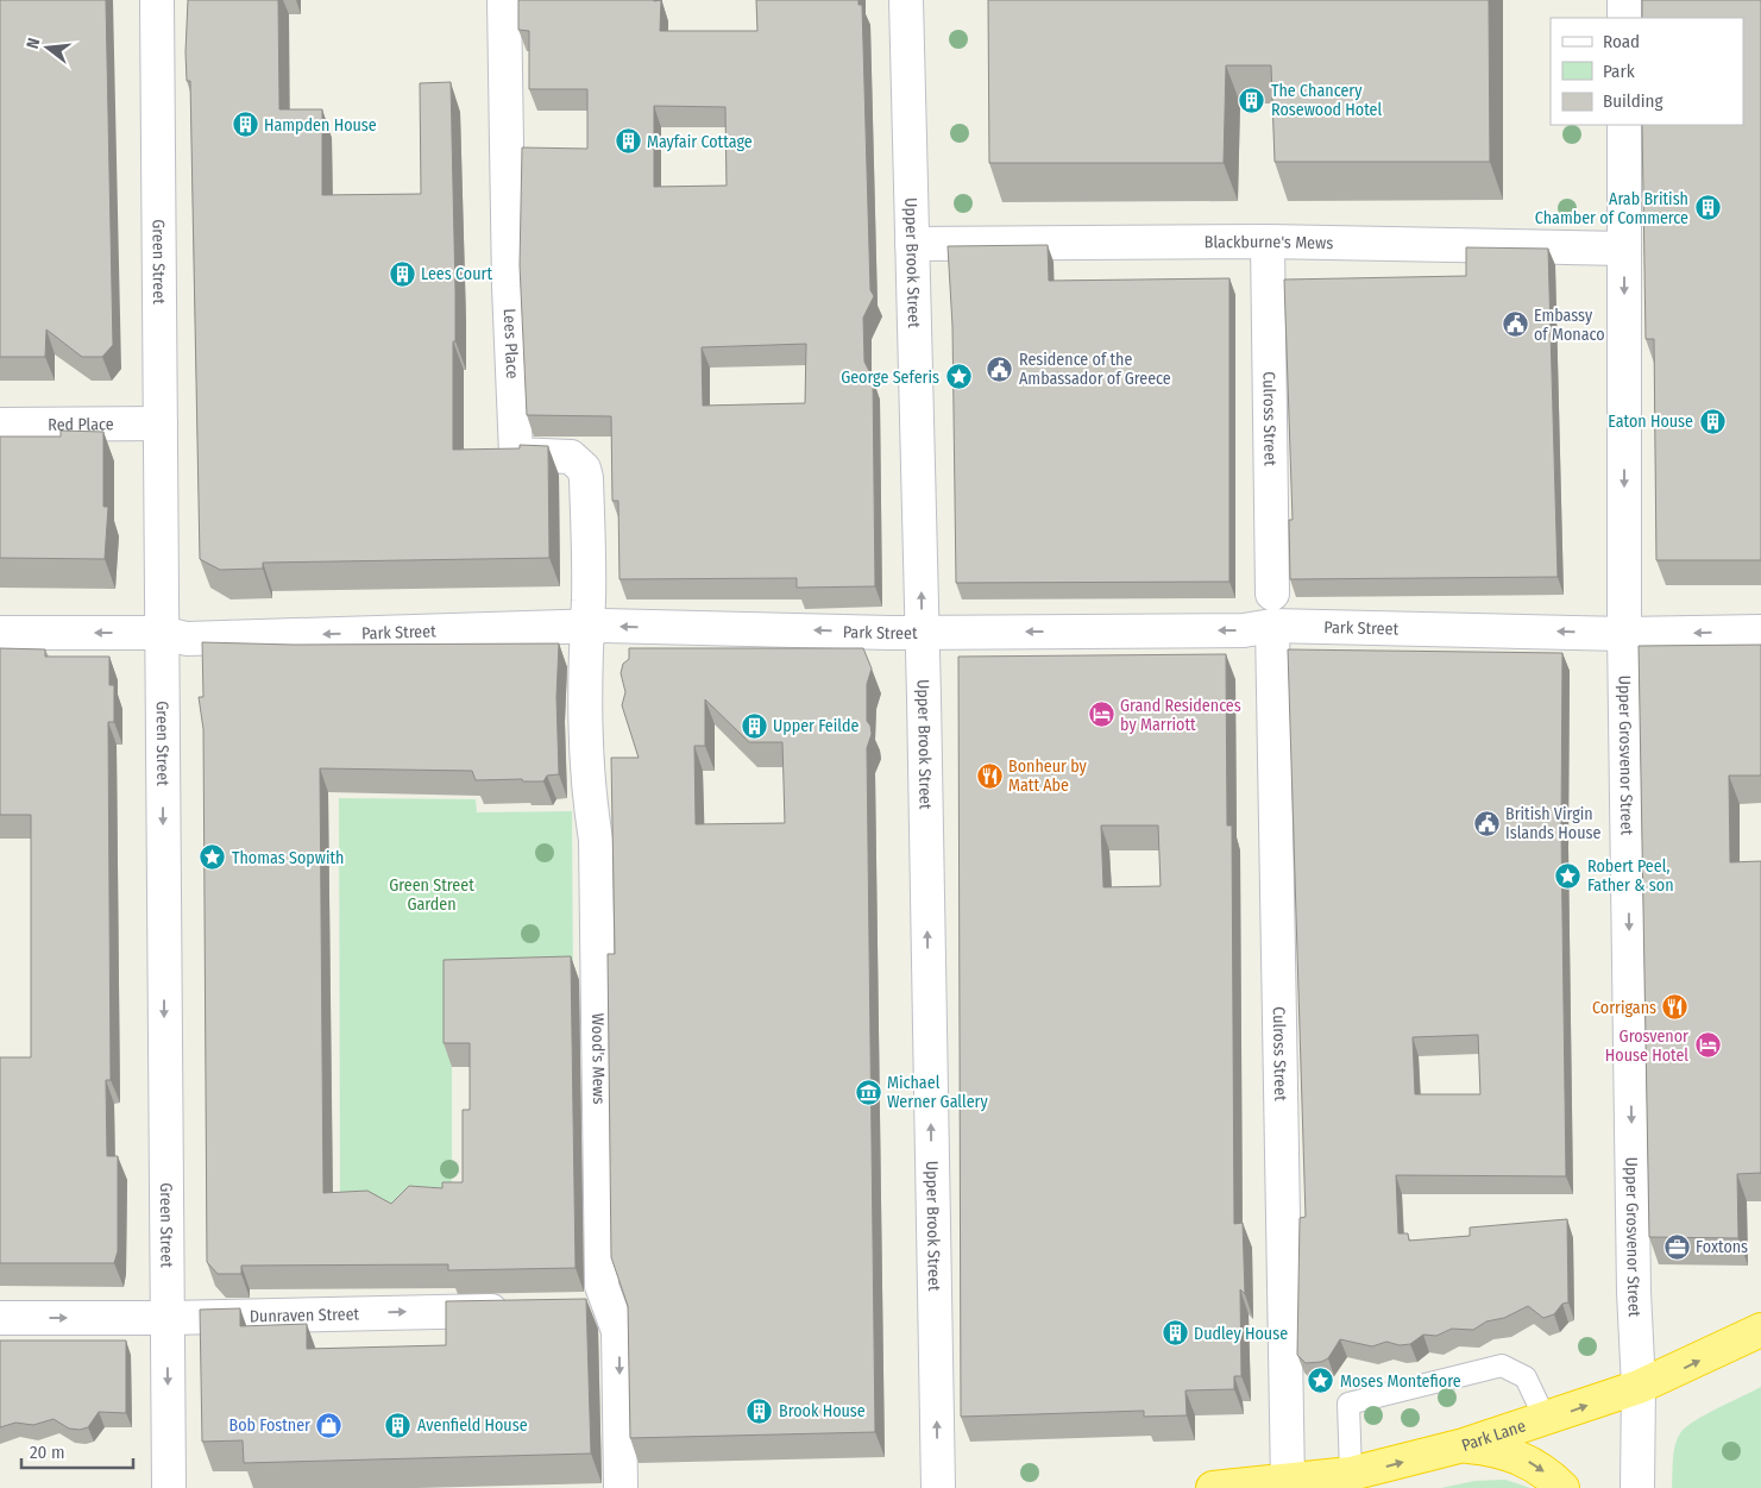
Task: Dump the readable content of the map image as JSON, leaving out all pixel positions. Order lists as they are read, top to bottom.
{
  "streets": {
    "highway": ["Park Lane"],
    "street": [
      "Blackburne's Mews",
      "Green Street",
      "Upper Brook Street",
      "Lees Place",
      "Culross Street",
      "Red Place",
      "Park Street",
      "Upper Grosvenor Street",
      "Wood's Mews",
      "Dunraven Street"
    ]
  },
  "crossings": [
    ["Blackburne's Mews", "Upper Brook Street"],
    ["Blackburne's Mews", "Culross Street"],
    ["Blackburne's Mews", "Upper Grosvenor Street"],
    ["Green Street", "Red Place"],
    ["Green Street", "Park Street"],
    ["Green Street", "Dunraven Street"],
    ["Upper Brook Street", "Park Street"],
    ["Lees Place", "Park Street"],
    ["Lees Place", "Wood's Mews"],
    ["Culross Street", "Park Street"],
    ["Culross Street", "Park Lane"],
    ["Park Street", "Upper Grosvenor Street"],
    ["Park Street", "Wood's Mews"],
    ["Upper Grosvenor Street", "Park Lane"]
  ],
  "one_way": [
    "Green Street",
    "Upper Brook Street",
    "Park Street",
    "Upper Grosvenor Street",
    "Wood's Mews",
    "Dunraven Street",
    "Park Lane"
  ],
  "parks": ["Green Street Garden"],
  "places": {
    "building": [
      "The Chancery Rosewood Hotel",
      "Hampden House",
      "Mayfair Cottage",
      "Arab British Chamber of Commerce",
      "Lees Court",
      "Eaton House",
      "Upper Feilde",
      "Dudley House",
      "Brook House",
      "Avenfield House"
    ],
    "public building": ["Embassy of Monaco", "Residence of the Ambassador of Greece", "British Virgin Islands House"],
    "place": [
      "George Seferis",
      "Thomas Sopwith",
      "Robert Peel, Father & son",
      "Moses Montefiore"
    ],
    "hotel": ["Grand Residences by Marriott", "Grosvenor House Hotel"],
    "restaurant": ["Bonheur by Matt Abe", "Corrigans"],
    "museum": ["Michael Werner Gallery"],
    "office": ["Foxtons"],
    "shop": ["Bob Fostner"]
  },
  "legend": ["Road", "Park", "Building"],
  "scale_bar": "20 m",
  "north": "left"
}
